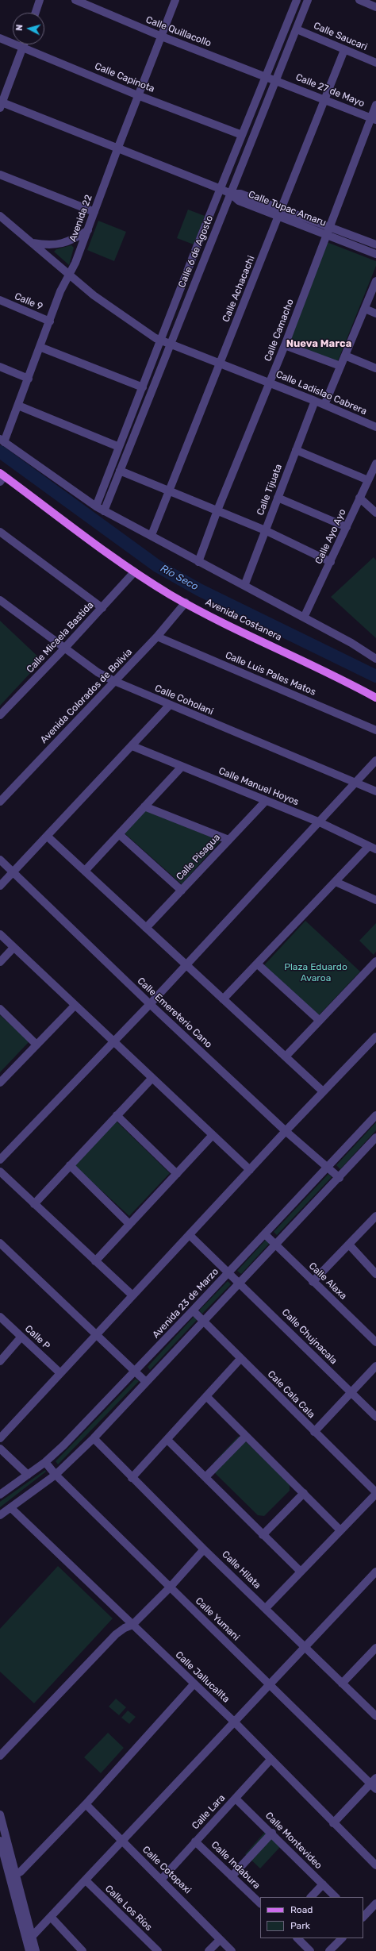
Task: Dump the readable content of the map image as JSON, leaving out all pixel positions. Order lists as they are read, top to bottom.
{
  "streets": {
    "main road": ["Avenida Costanera"],
    "street": [
      "Calle Quillacollo",
      "Calle Saucari",
      "Calle Capinota",
      "Calle 27 de Mayo",
      "Calle Tupac Amaru",
      "Avenida 22",
      "Calle 6 de Agosto",
      "Calle Achacachi",
      "Calle 9",
      "Calle Camacho",
      "Calle Ladislao Cabrera",
      "Calle Tijuata",
      "Calle Ayo Ayo",
      "Calle Micaela Bastida",
      "Calle Luis Pales Matos",
      "Avenida Colorados de Bolivia",
      "Calle Coholani",
      "Calle Manuel Hoyos",
      "Calle Pisagua",
      "Calle Emereterio Cano",
      "Calle Alaxa",
      "Avenida 23 de Marzo",
      "Calle Chujnacala",
      "Calle P",
      "Cale Cala Cala",
      "Calle Hilata",
      "Calle Yumani",
      "Calle Jallucallta",
      "Calle Lara",
      "Calle Montevideo",
      "Calle Indabura",
      "Calle Cotopaxi",
      "Calle Los Ríos"
    ]
  },
  "crossings": [
    ["Calle Quillacollo", "Calle 27 de Mayo"],
    ["Calle Quillacollo", "Avenida 22"],
    ["Calle Quillacollo", "Calle 6 de Agosto"],
    ["Calle Saucari", "Calle 6 de Agosto"],
    ["Calle Saucari", "Calle Achacachi"],
    ["Calle Capinota", "Avenida 22"],
    ["Calle Capinota", "Calle 6 de Agosto"],
    ["Calle 27 de Mayo", "Calle 6 de Agosto"],
    ["Calle 27 de Mayo", "Calle Achacachi"],
    ["Calle 27 de Mayo", "Calle Camacho"],
    ["Calle Tupac Amaru", "Avenida 22"],
    ["Calle Tupac Amaru", "Calle 6 de Agosto"],
    ["Calle Tupac Amaru", "Calle Achacachi"],
    ["Calle Tupac Amaru", "Calle Camacho"],
    ["Avenida 22", "Calle 9"],
    ["Avenida 22", "Calle Ladislao Cabrera"],
    ["Calle 6 de Agosto", "Calle Ladislao Cabrera"],
    ["Calle Achacachi", "Calle Ladislao Cabrera"],
    ["Calle Camacho", "Calle Ladislao Cabrera"],
    ["Calle Ladislao Cabrera", "Calle Tijuata"],
    ["Avenida Costanera", "Calle Micaela Bastida"],
    ["Avenida Costanera", "Avenida Colorados de Bolivia"],
    ["Calle Micaela Bastida", "Calle Coholani"],
    ["Calle Luis Pales Matos", "Avenida Colorados de Bolivia"],
    ["Avenida Colorados de Bolivia", "Calle Coholani"],
    ["Calle Manuel Hoyos", "Calle Pisagua"],
    ["Calle Emereterio Cano", "Avenida 23 de Marzo"],
    ["Calle Alaxa", "Avenida 23 de Marzo"],
    ["Avenida 23 de Marzo", "Calle Chujnacala"],
    ["Avenida 23 de Marzo", "Cale Cala Cala"],
    ["Avenida 23 de Marzo", "Calle Yumani"],
    ["Calle Jallucallta", "Calle Lara"],
    ["Calle Lara", "Calle Montevideo"],
    ["Calle Lara", "Calle Indabura"],
    ["Calle Lara", "Calle Cotopaxi"]
  ],
  "districts": ["Nueva Marca"],
  "water": ["Río Seco"],
  "parks": ["Plaza Eduardo Avaroa"],
  "legend": ["Road", "Park"],
  "north": "left"
}
